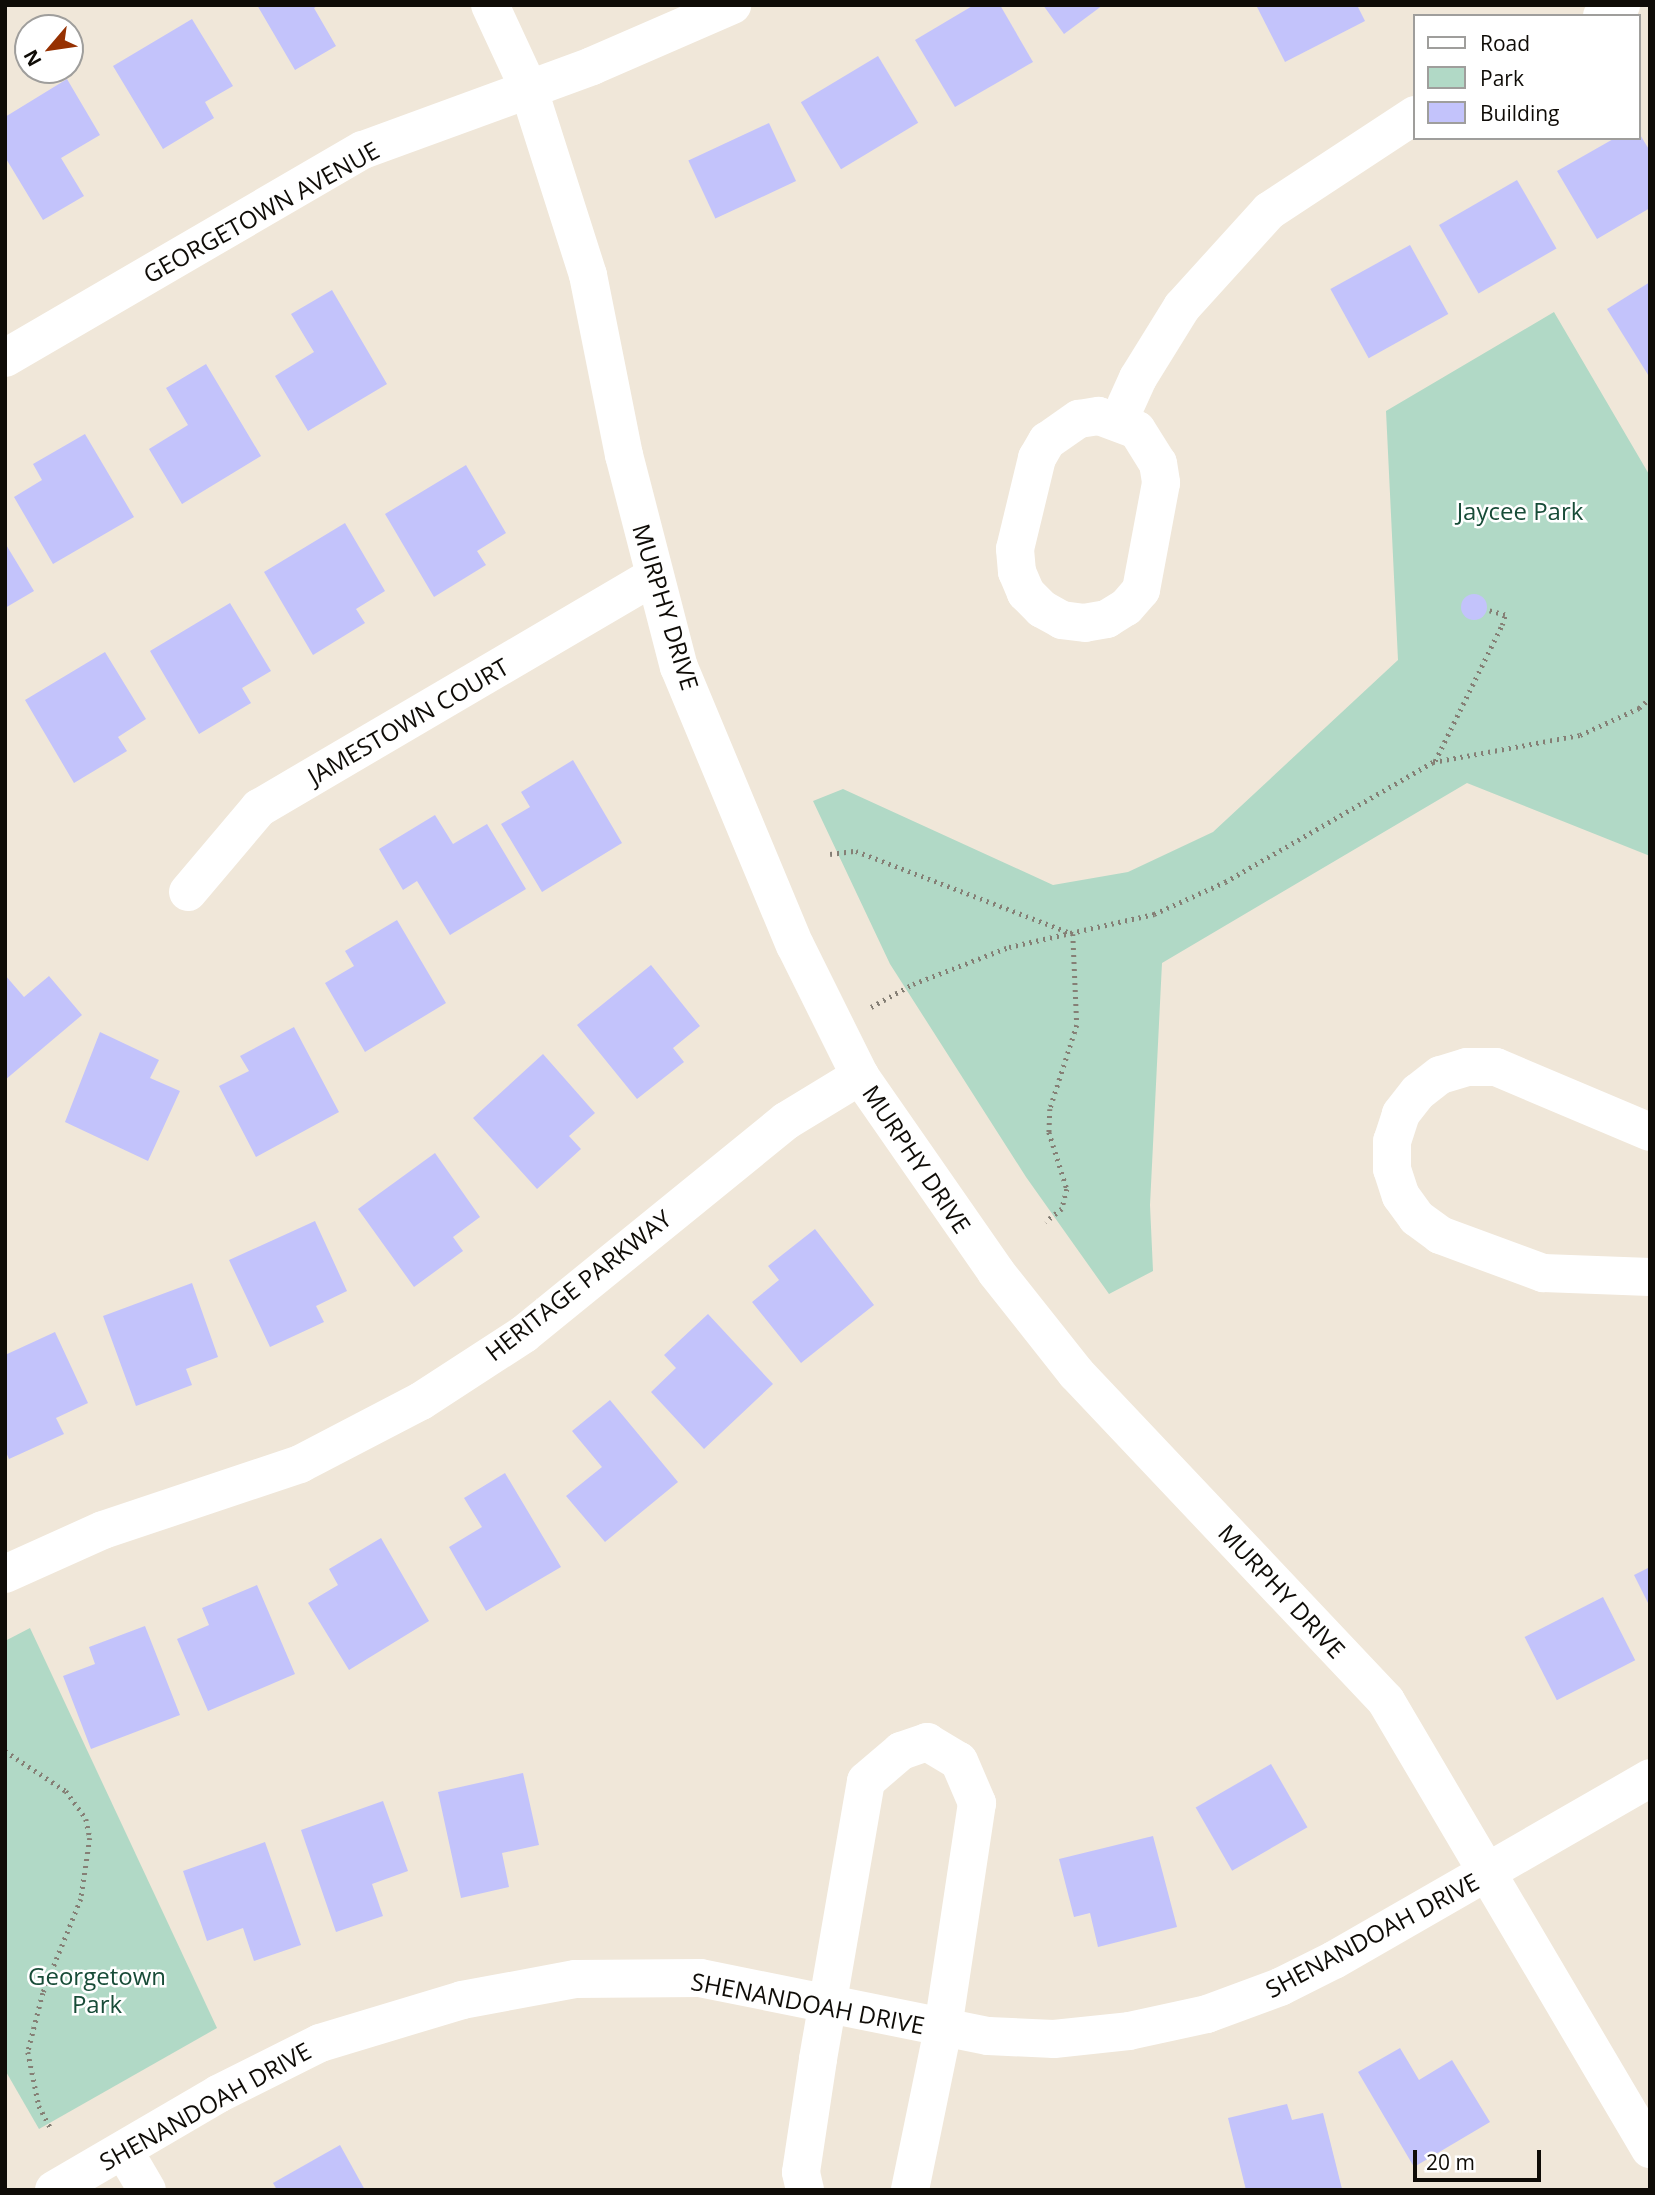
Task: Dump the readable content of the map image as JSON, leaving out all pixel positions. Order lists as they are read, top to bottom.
{
  "streets": {
    "street": [
      "GEORGETOWN AVENUE",
      "MURPHY DRIVE",
      "JAMESTOWN COURT",
      "HERITAGE PARKWAY",
      "SHENANDOAH DRIVE"
    ]
  },
  "crossings": [
    ["GEORGETOWN AVENUE", "MURPHY DRIVE"],
    ["MURPHY DRIVE", "JAMESTOWN COURT"],
    ["MURPHY DRIVE", "HERITAGE PARKWAY"],
    ["MURPHY DRIVE", "SHENANDOAH DRIVE"]
  ],
  "parks": ["Jaycee Park", "Georgetown Park"],
  "legend": ["Road", "Park", "Building"],
  "scale_bar": "20 m",
  "north": "bottom left"
}
